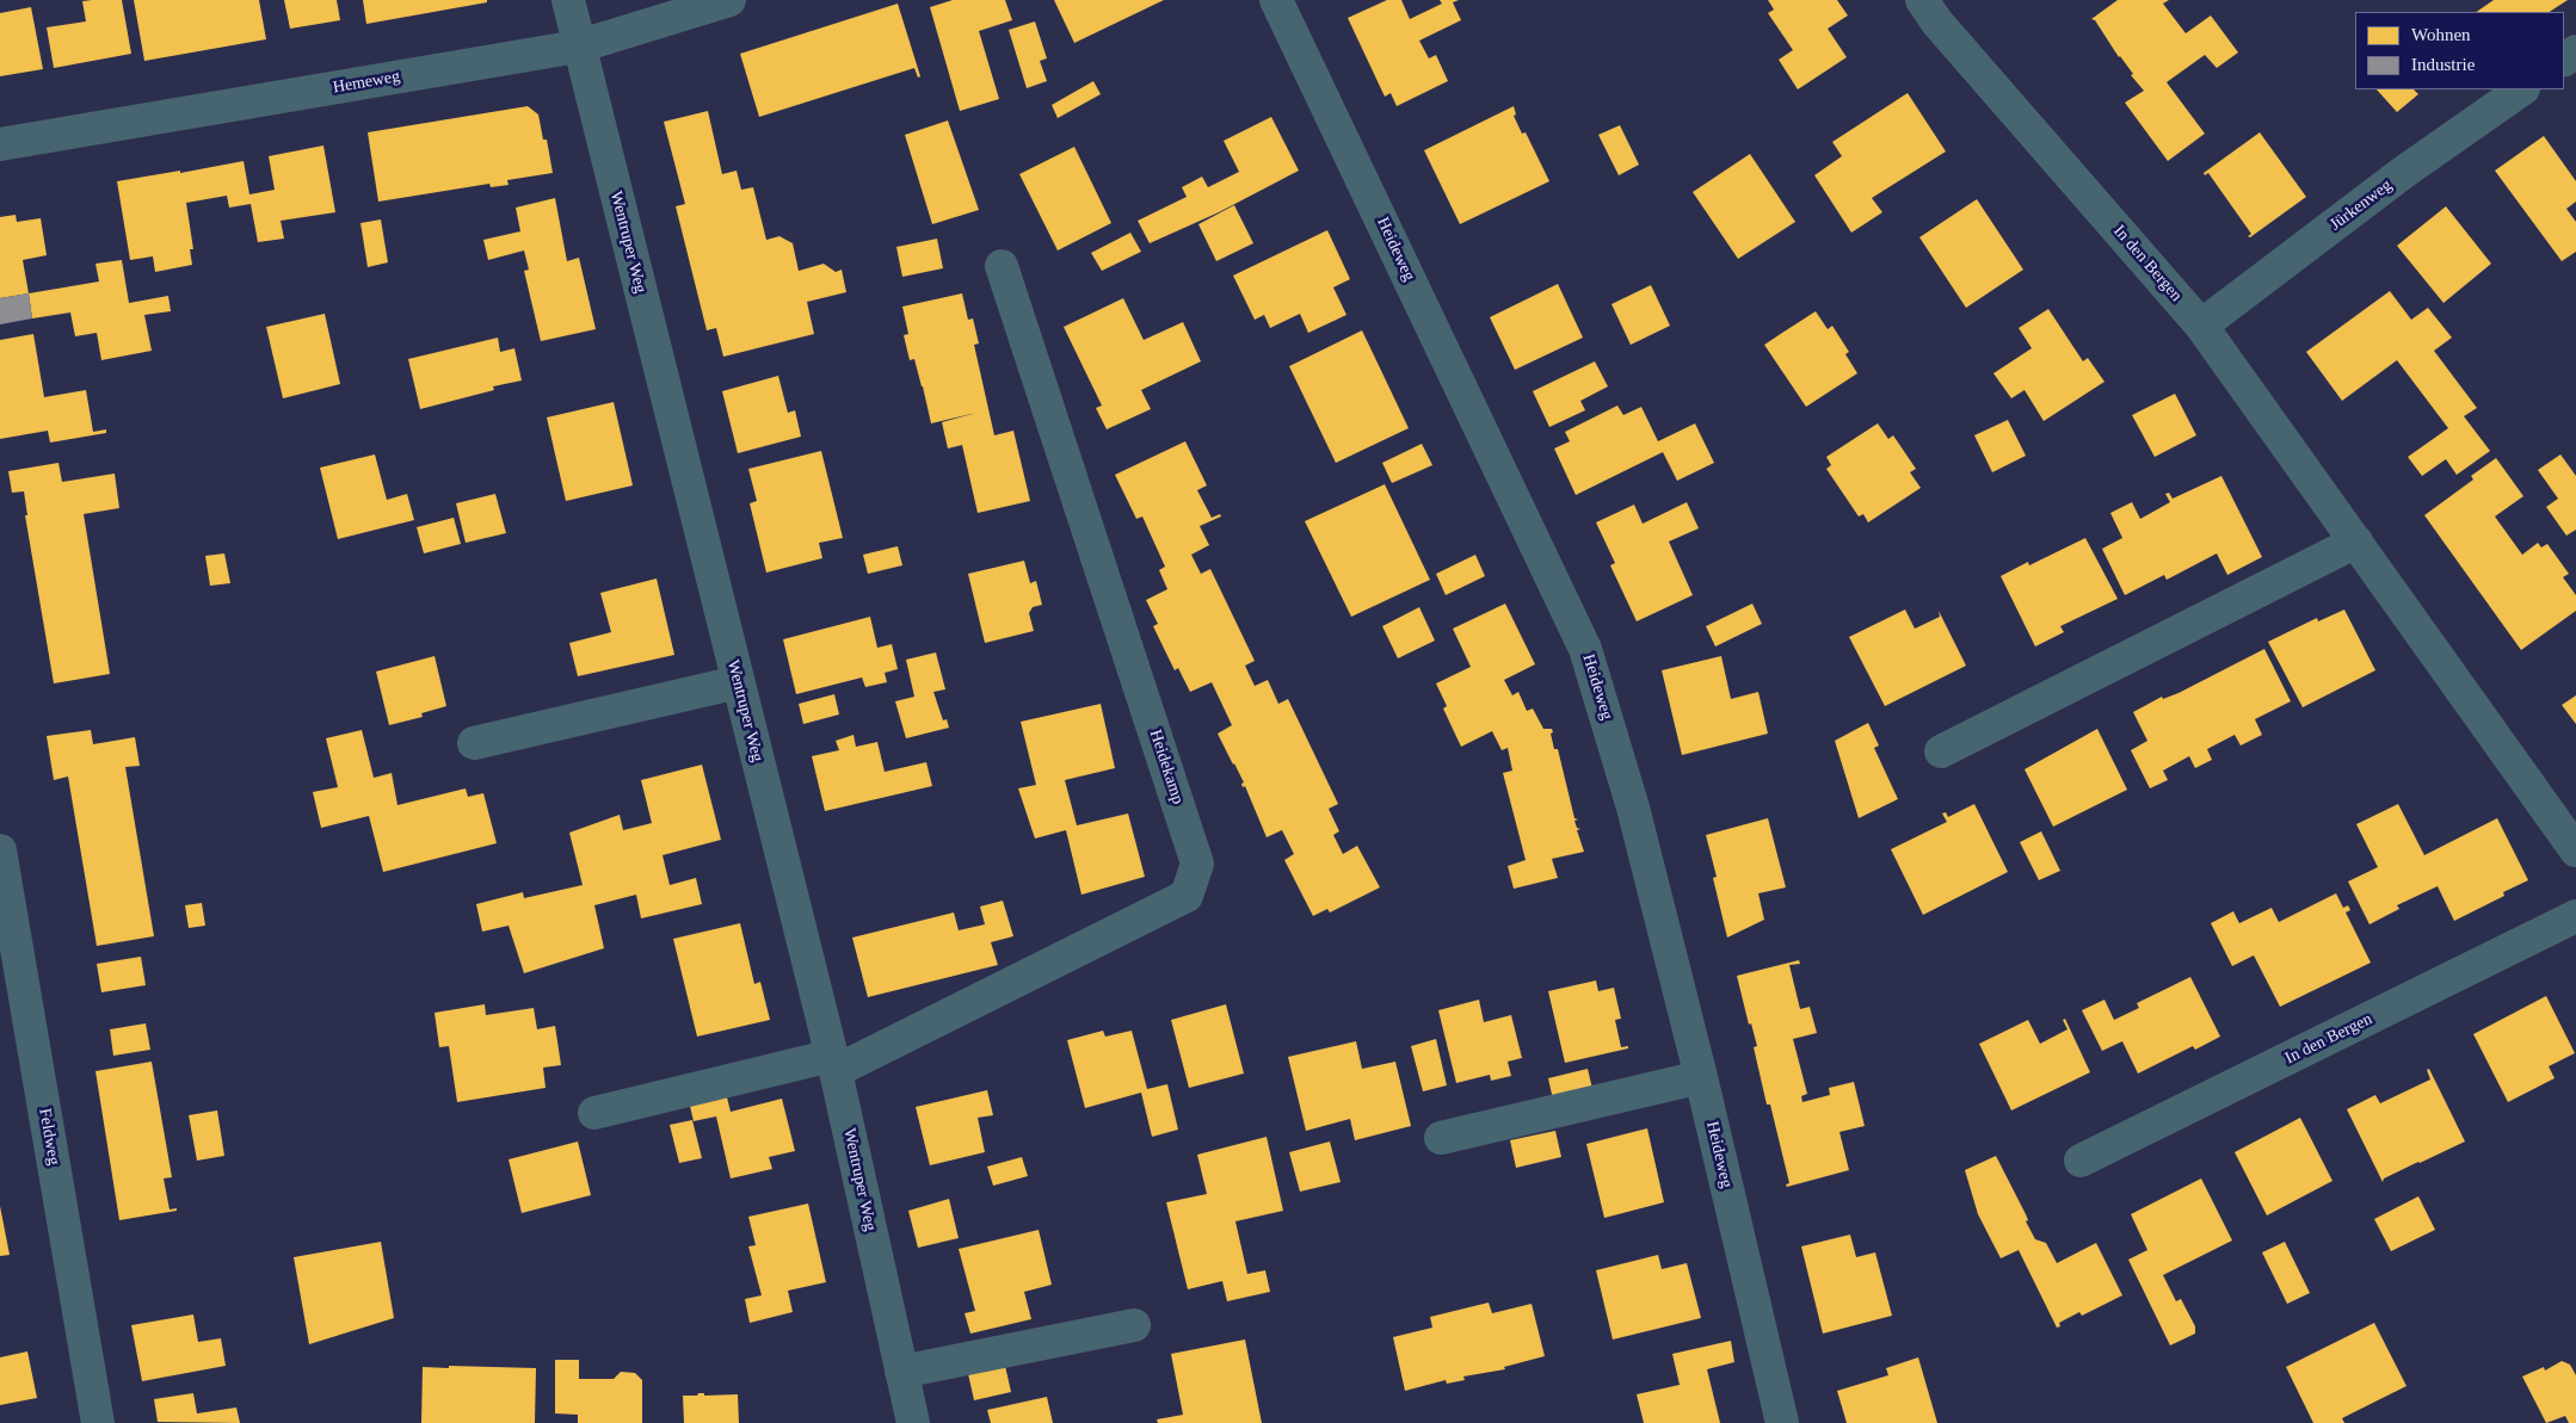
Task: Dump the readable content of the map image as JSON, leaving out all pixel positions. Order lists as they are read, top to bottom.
{
  "streets": {
    "street": [
      "Hemeweg",
      "Jürkenweg",
      "Wentruper Weg",
      "Heideweg",
      "In den Bergen",
      "Heidekamp",
      "Feldweg"
    ]
  },
  "crossings": [
    ["Hemeweg", "Wentruper Weg"],
    ["Jürkenweg", "In den Bergen"],
    ["Wentruper Weg", "Heidekamp"]
  ],
  "legend": ["Wohnen", "Industrie"]
}
